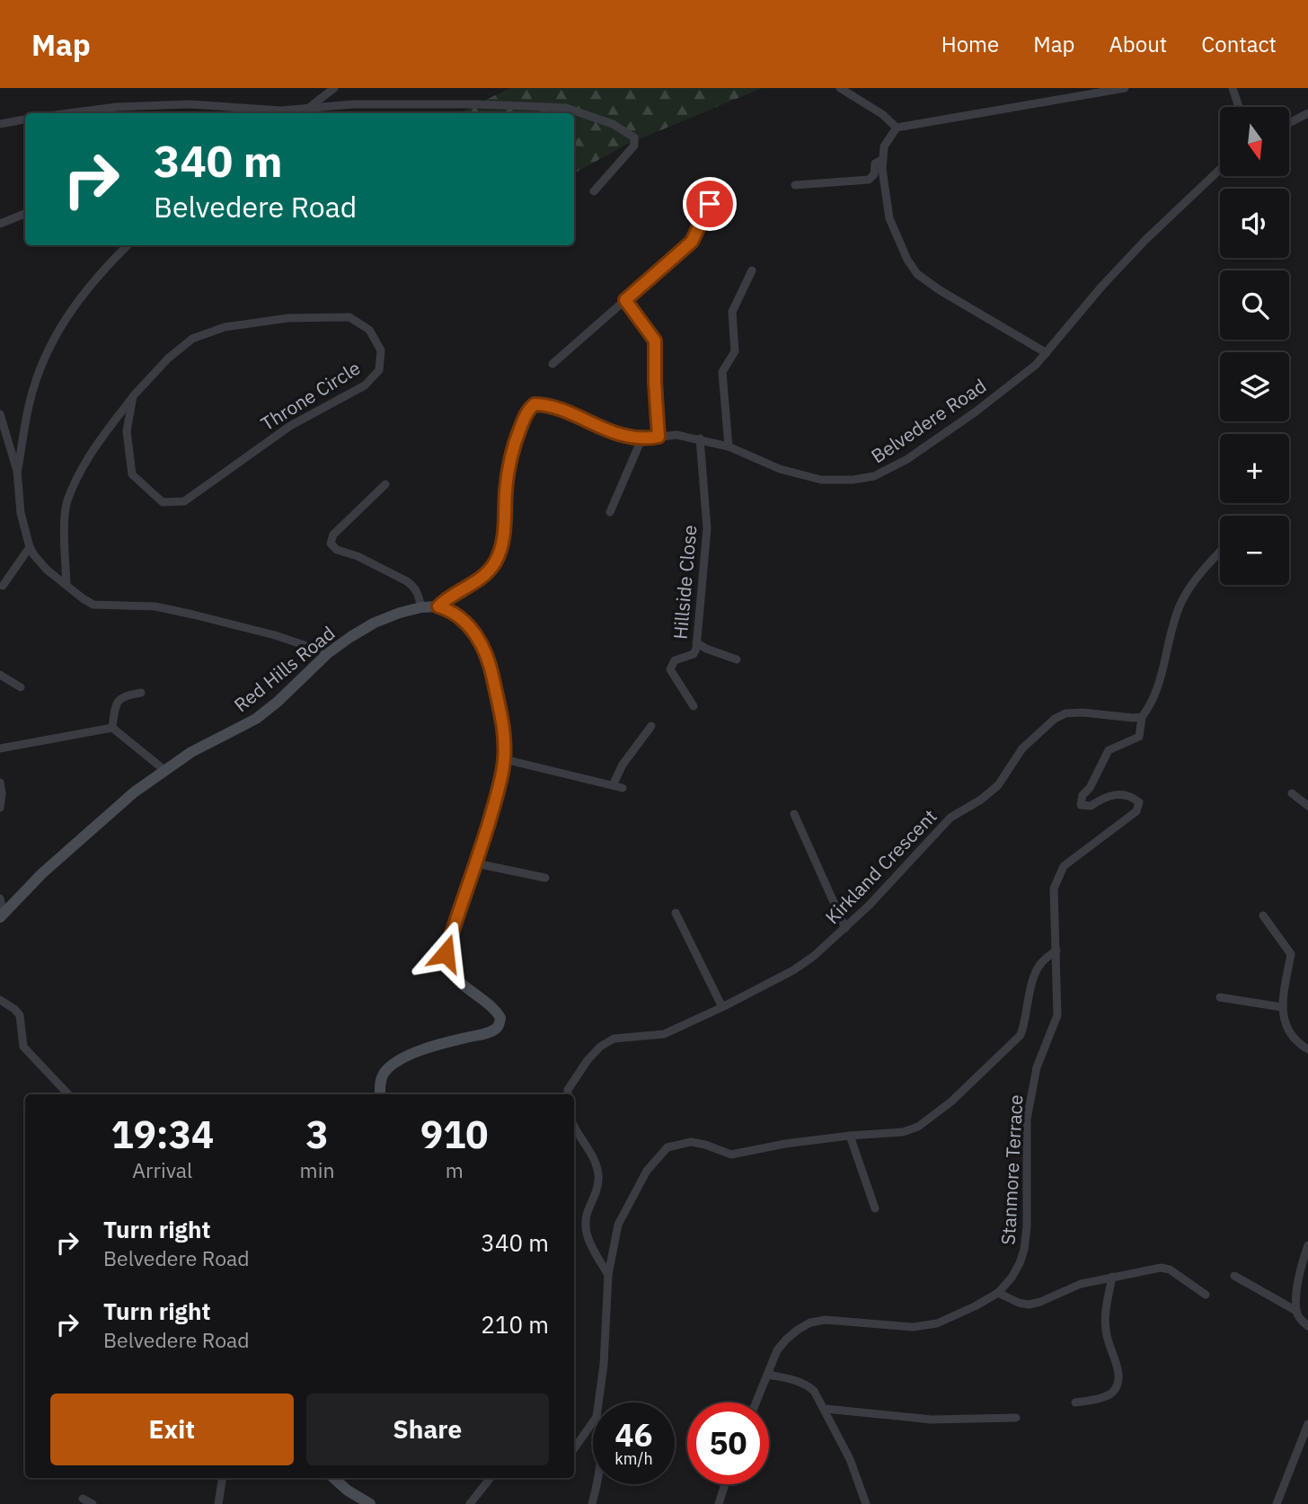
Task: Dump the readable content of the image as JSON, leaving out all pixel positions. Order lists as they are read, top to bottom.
{
  "streets": {
    "main road": ["Red Hills Road"],
    "street": [
      "Throne Circle",
      "Belvedere Road",
      "Hillside Close",
      "Kirkland Crescent",
      "Stanmore Terrace"
    ]
  },
  "crossings": [
    ["Belvedere Road", "Hillside Close"],
    ["Belvedere Road", "Red Hills Road"],
    ["Kirkland Crescent", "Stanmore Terrace"]
  ],
  "north": "bottom",
  "page": {
    "header": "Map",
    "nav": [
      "Home",
      "Map",
      "About",
      "Contact"
    ],
    "map_buttons": ["+", "−"],
    "turn": ["340 m", "Belvedere Road"],
    "eta": [
      "19:34",
      "Arrival",
      "3",
      "min",
      "910",
      "m"
    ],
    "list": [
      {
        "name": "Turn right",
        "note": "Belvedere Road",
        "value": "340 m"
      },
      {
        "name": "Turn right",
        "note": "Belvedere Road",
        "value": "210 m"
      }
    ],
    "buttons": ["Exit", "Share"],
    "speed": "46 km/h",
    "limit": "50"
  }
}
